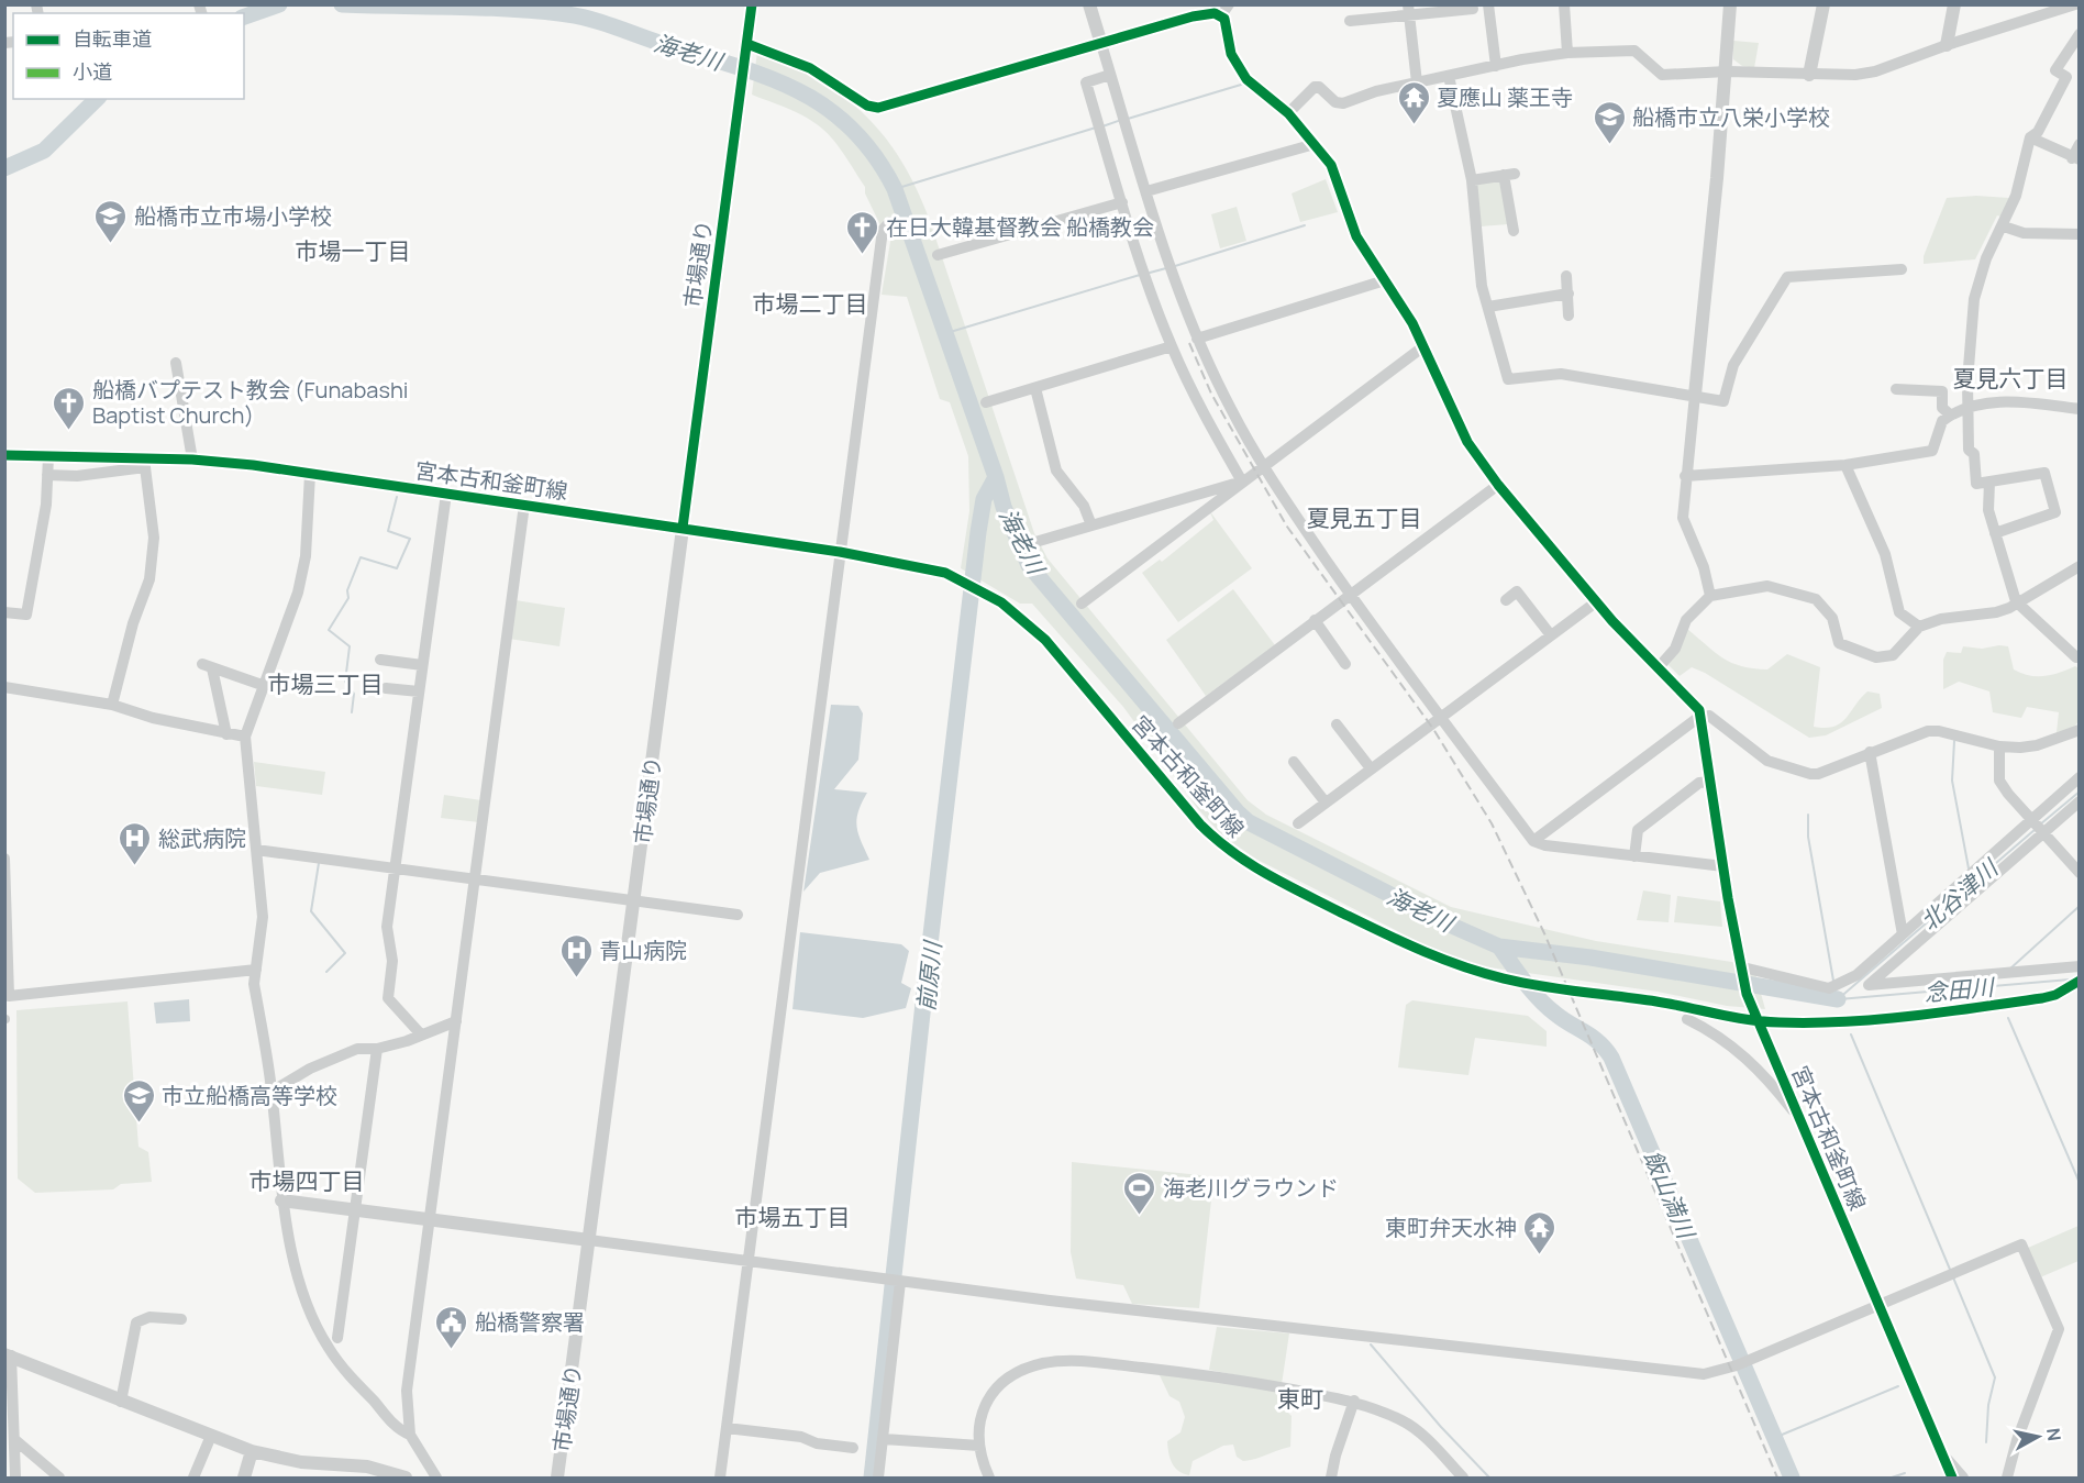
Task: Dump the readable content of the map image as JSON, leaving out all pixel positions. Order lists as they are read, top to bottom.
{
  "streets": {
    "street": ["市場通り", "宮本古和釜町線"]
  },
  "crossings": [
    ["市場通り", "宮本古和釜町線"]
  ],
  "districts": [
    "市場一丁目",
    "市場二丁目",
    "夏見六丁目",
    "夏見五丁目",
    "市場三丁目",
    "市場四丁目",
    "市場五丁目",
    "東町"
  ],
  "water": [
    "海老川",
    "北谷津川",
    "前原川",
    "念田川",
    "飯山満川"
  ],
  "places": {
    "temple": ["夏應山 薬王寺", "東町弁天水神"],
    "school or university": ["船橋市立八栄小学校", "船橋市立市場小学校", "市立船橋高等学校"],
    "church": ["在日大韓基督教会 船橋教会", "船橋バプテスト教会 (Funabashi Baptist Church)"],
    "hospital": ["総武病院", "青山病院"],
    "sports": ["海老川グラウンド"],
    "public building": ["船橋警察署"]
  },
  "legend": ["自転車道", "小道"],
  "north": "right"
}
